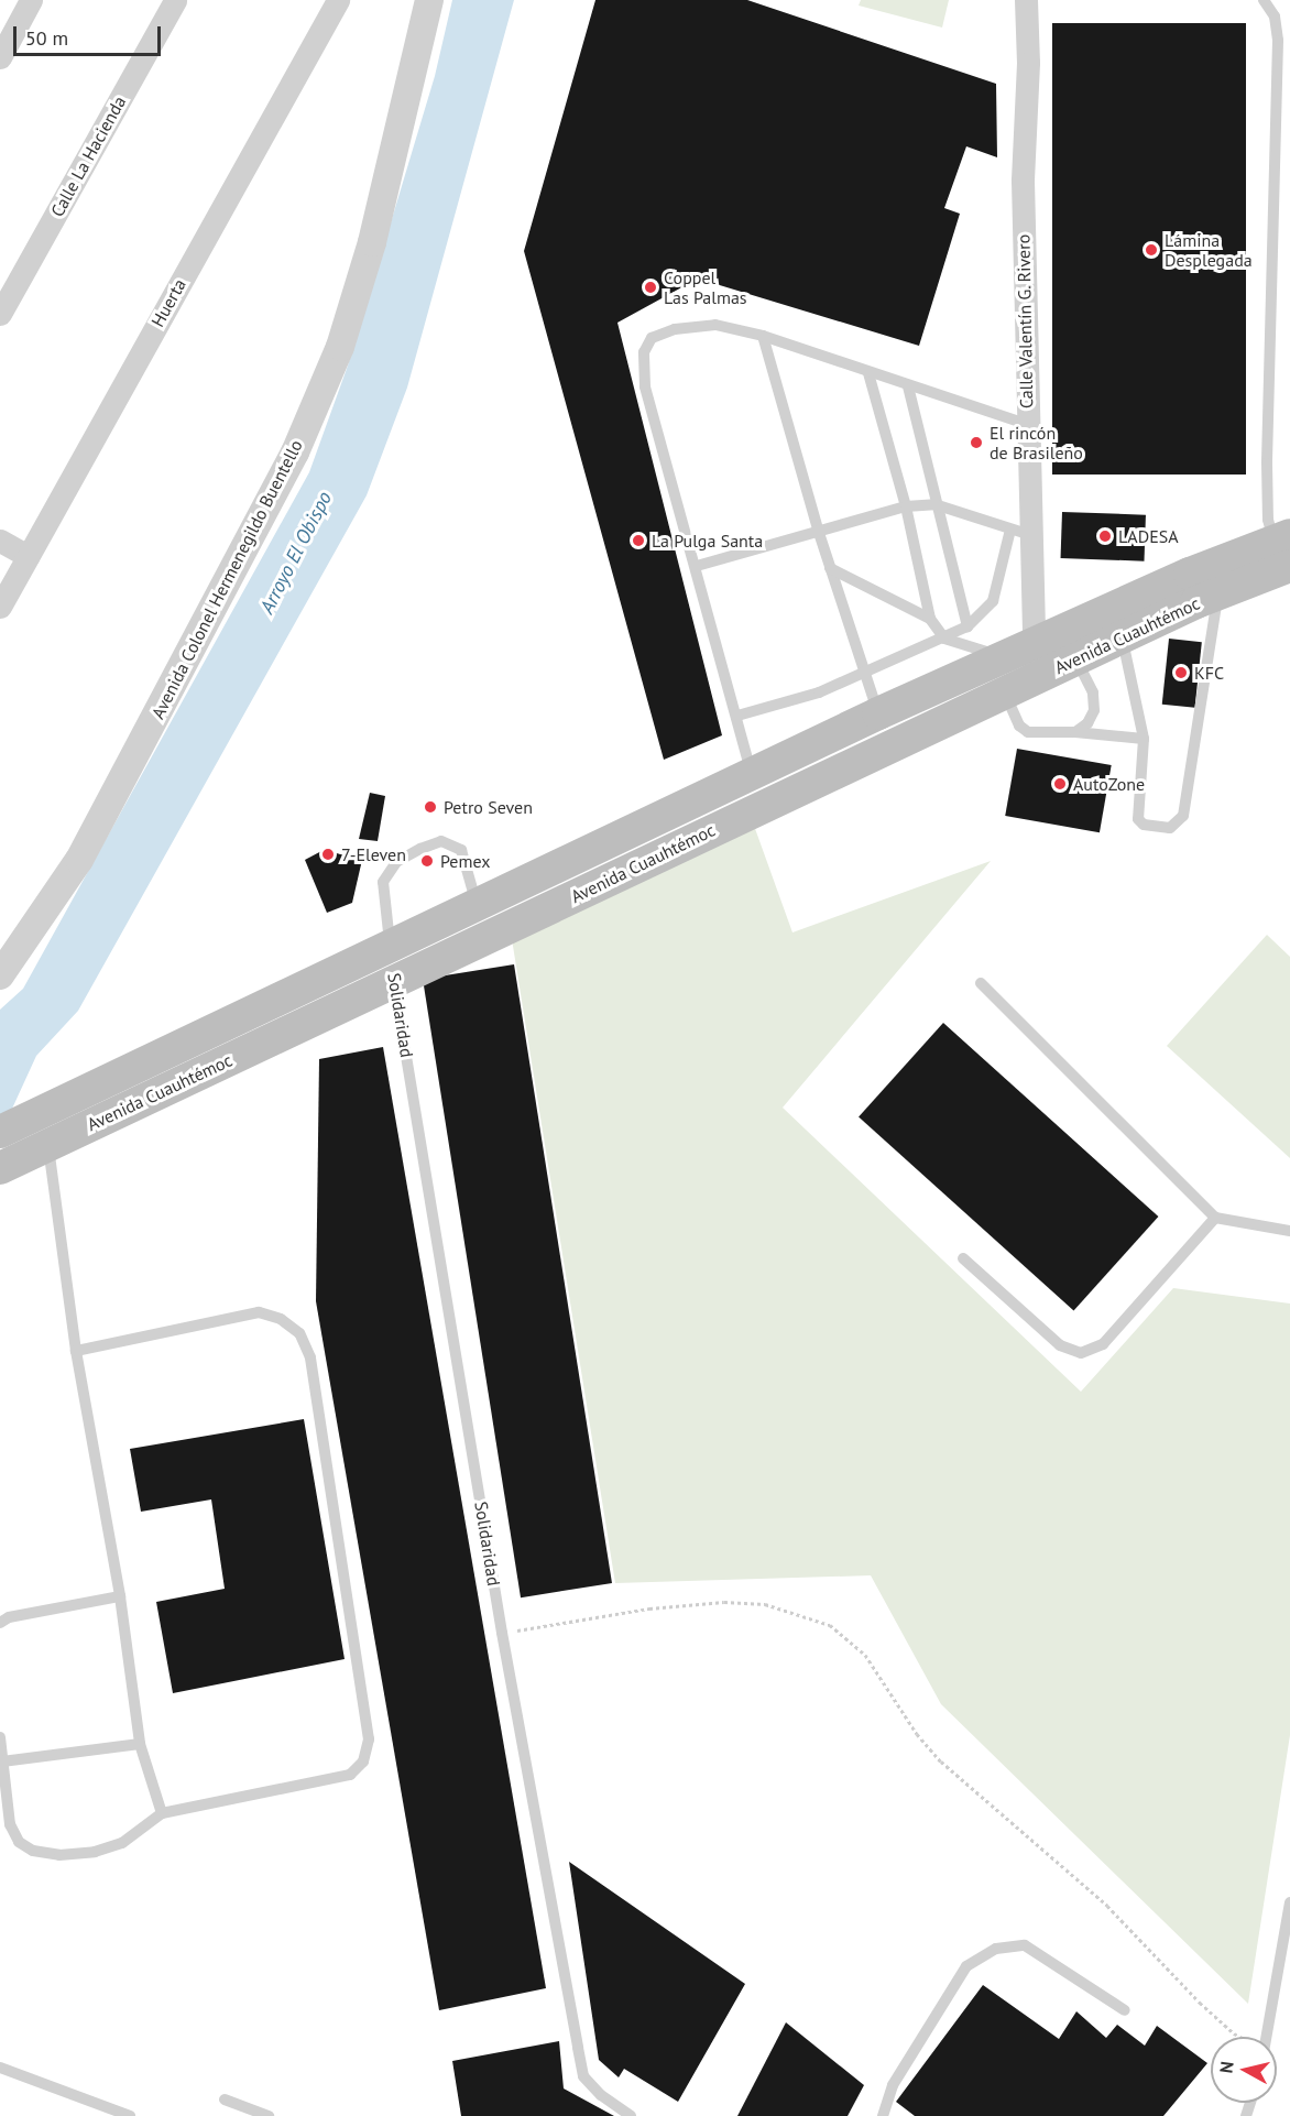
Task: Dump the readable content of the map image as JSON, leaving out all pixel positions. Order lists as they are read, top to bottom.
{
  "streets": {
    "main road": ["Avenida Cuauhtémoc"],
    "street": [
      "Calle La Hacienda",
      "Huerta",
      "Calle Valentín G. Rivero",
      "Avenida Colonel Hermenegildo Buentello"
    ],
    "lane": ["Solidaridad"]
  },
  "crossings": [
    ["Calle Valentín G. Rivero", "Avenida Cuauhtémoc"],
    ["Avenida Cuauhtémoc", "Solidaridad"]
  ],
  "water": ["Arroyo El Obispo"],
  "places": [
    "Lámina Desplegada",
    "Coppel Las Palmas",
    "El rincón de Brasileño",
    "LADESA",
    "La Pulga Santa",
    "KFC",
    "AutoZone",
    "Petro Seven",
    "7-Eleven",
    "Pemex"
  ],
  "scale_bar": "50 m",
  "north": "left"
}
